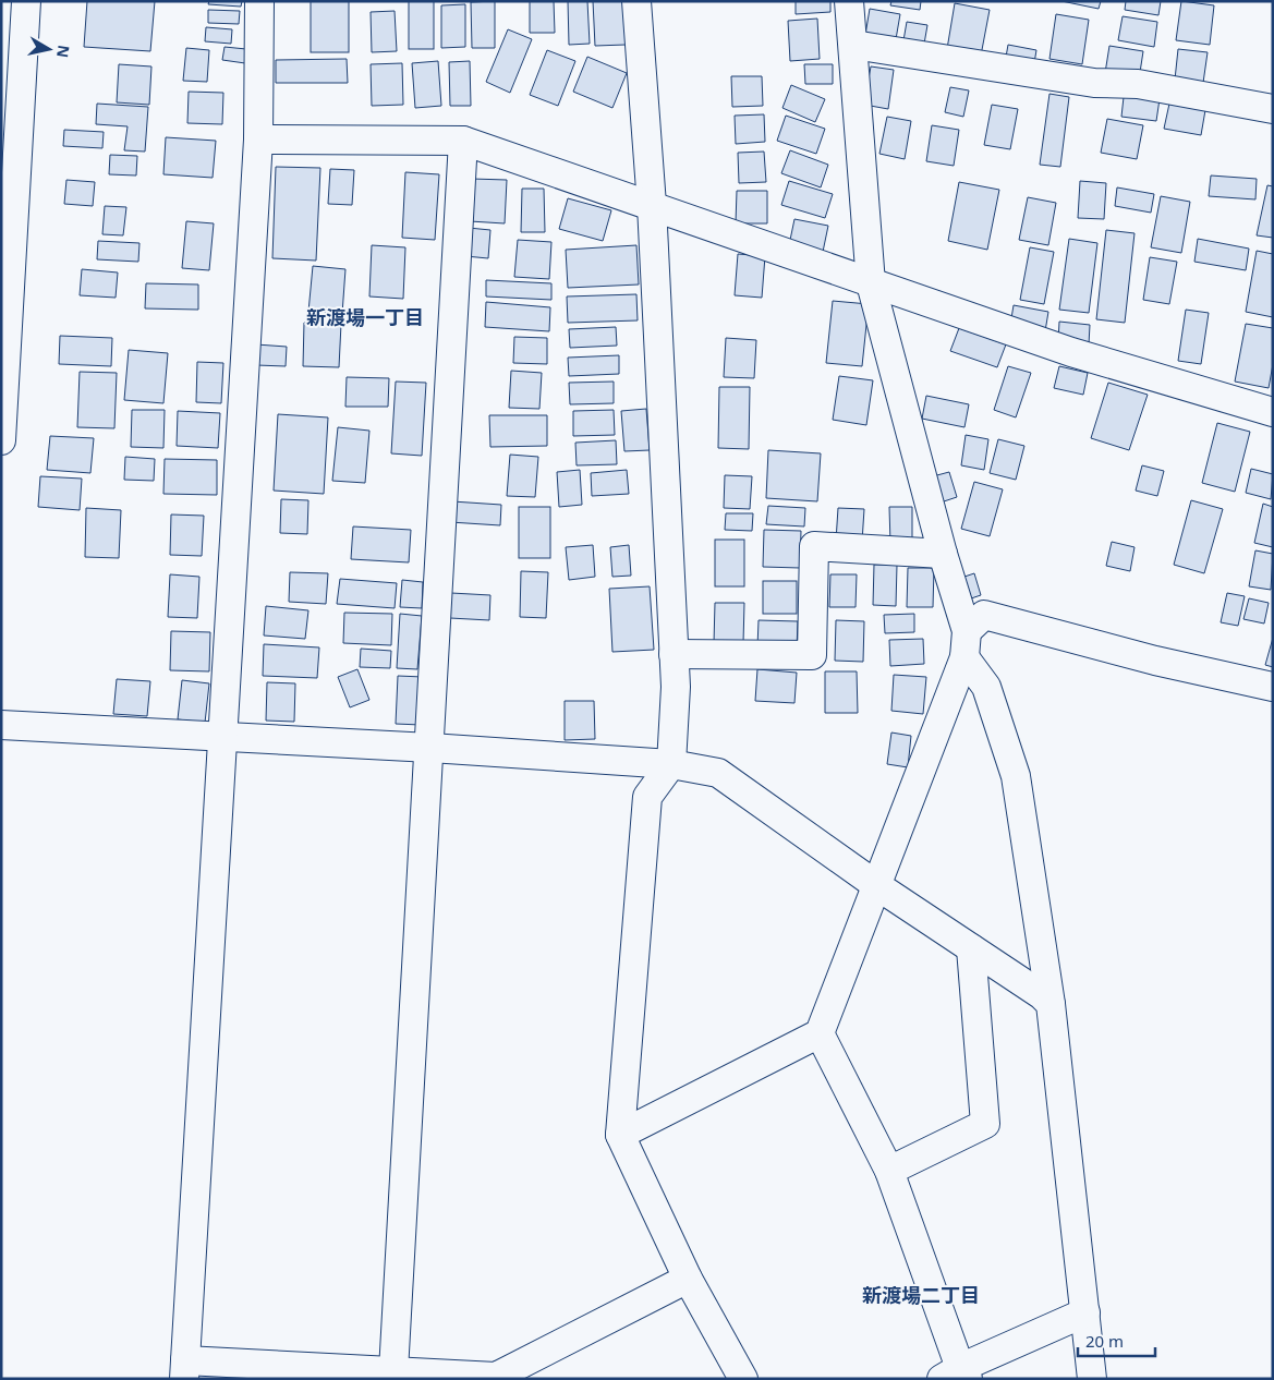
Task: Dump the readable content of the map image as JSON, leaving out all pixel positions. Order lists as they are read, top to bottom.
{
  "districts": ["新渡場一丁目", "新渡場二丁目"],
  "scale_bar": "20 m",
  "north": "right"
}
